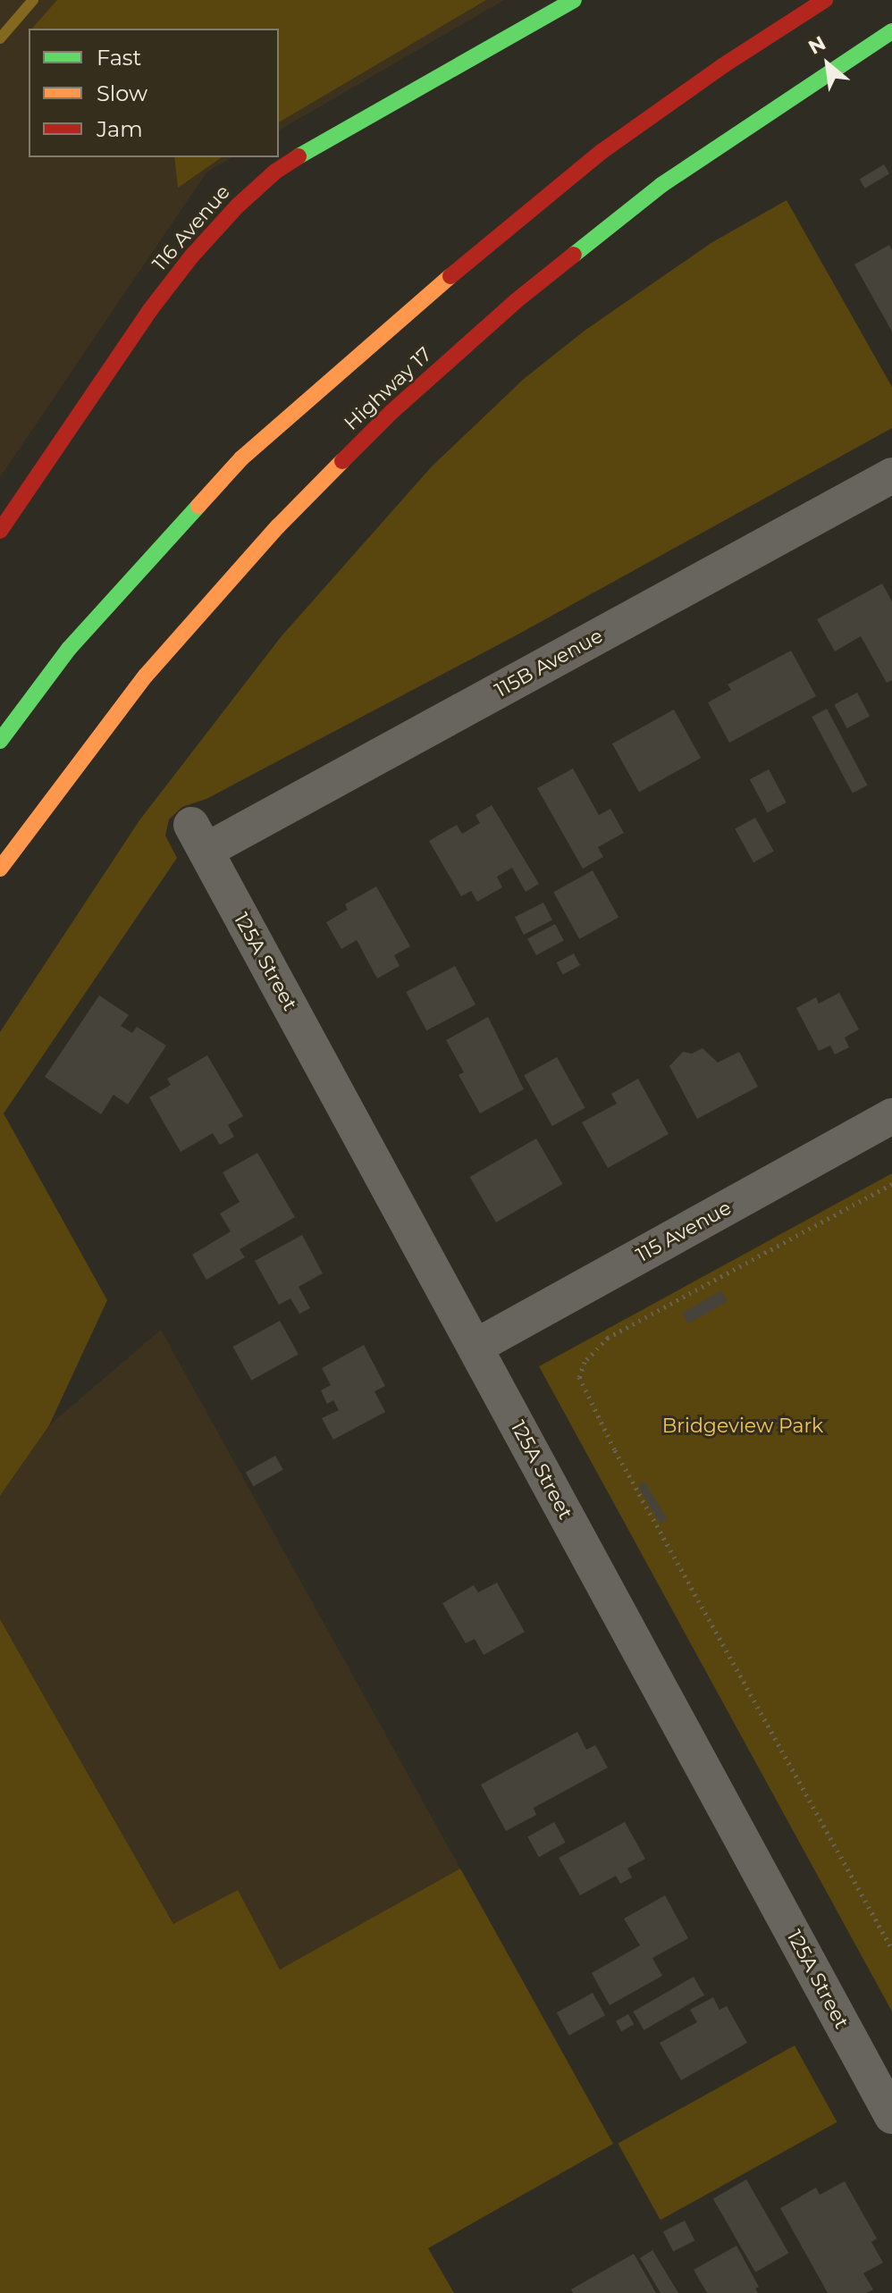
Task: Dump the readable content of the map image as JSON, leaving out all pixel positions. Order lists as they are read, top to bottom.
{
  "streets": {
    "main road": ["116 Avenue", "Highway 17"],
    "street": ["115B Avenue", "125A Street", "115 Avenue"]
  },
  "crossings": [
    ["115B Avenue", "125A Street"],
    ["125A Street", "115 Avenue"]
  ],
  "parks": ["Bridgeview Park"],
  "legend": ["Fast", "Slow", "Jam"],
  "north": "top left"
}
